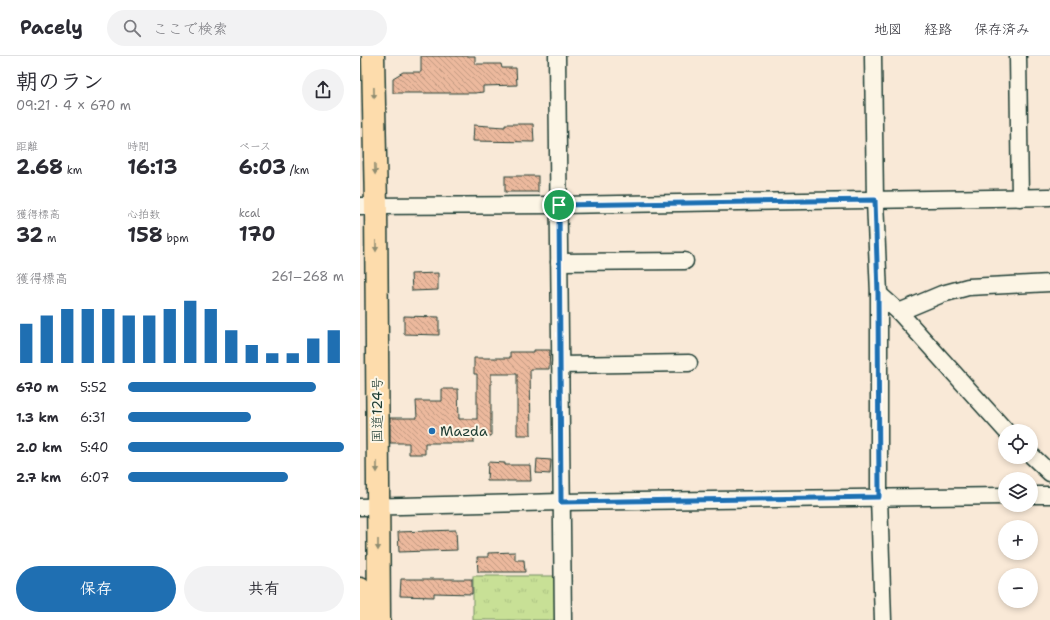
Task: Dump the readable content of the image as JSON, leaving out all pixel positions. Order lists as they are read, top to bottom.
{
  "streets": {
    "highway": ["国道124号"]
  },
  "one_way": ["国道124号"],
  "places": ["Mazda"],
  "page": {
    "header": "Pacely",
    "search": "ここで検索",
    "nav": ["地図", "経路", "保存済み"],
    "heading": ["朝のラン", "09:21 · 4 × 670 m"],
    "stats": [
      ["距離", "2.68 km"],
      ["時間", "16:13"],
      ["ペース", "6:03 /km"],
      ["獲得標高", "32 m"],
      ["心拍数", "158 bpm"],
      ["kcal", "170"]
    ],
    "chart": ["獲得標高", "261–268 m"],
    "list": [
      {
        "name": "670 m",
        "note": "5:52"
      },
      {
        "name": "1.3 km",
        "note": "6:31"
      },
      {
        "name": "2.0 km",
        "note": "5:40"
      },
      {
        "name": "2.7 km",
        "note": "6:07"
      }
    ],
    "map_buttons": ["+", "−"],
    "buttons": ["保存", "共有"]
  }
}
